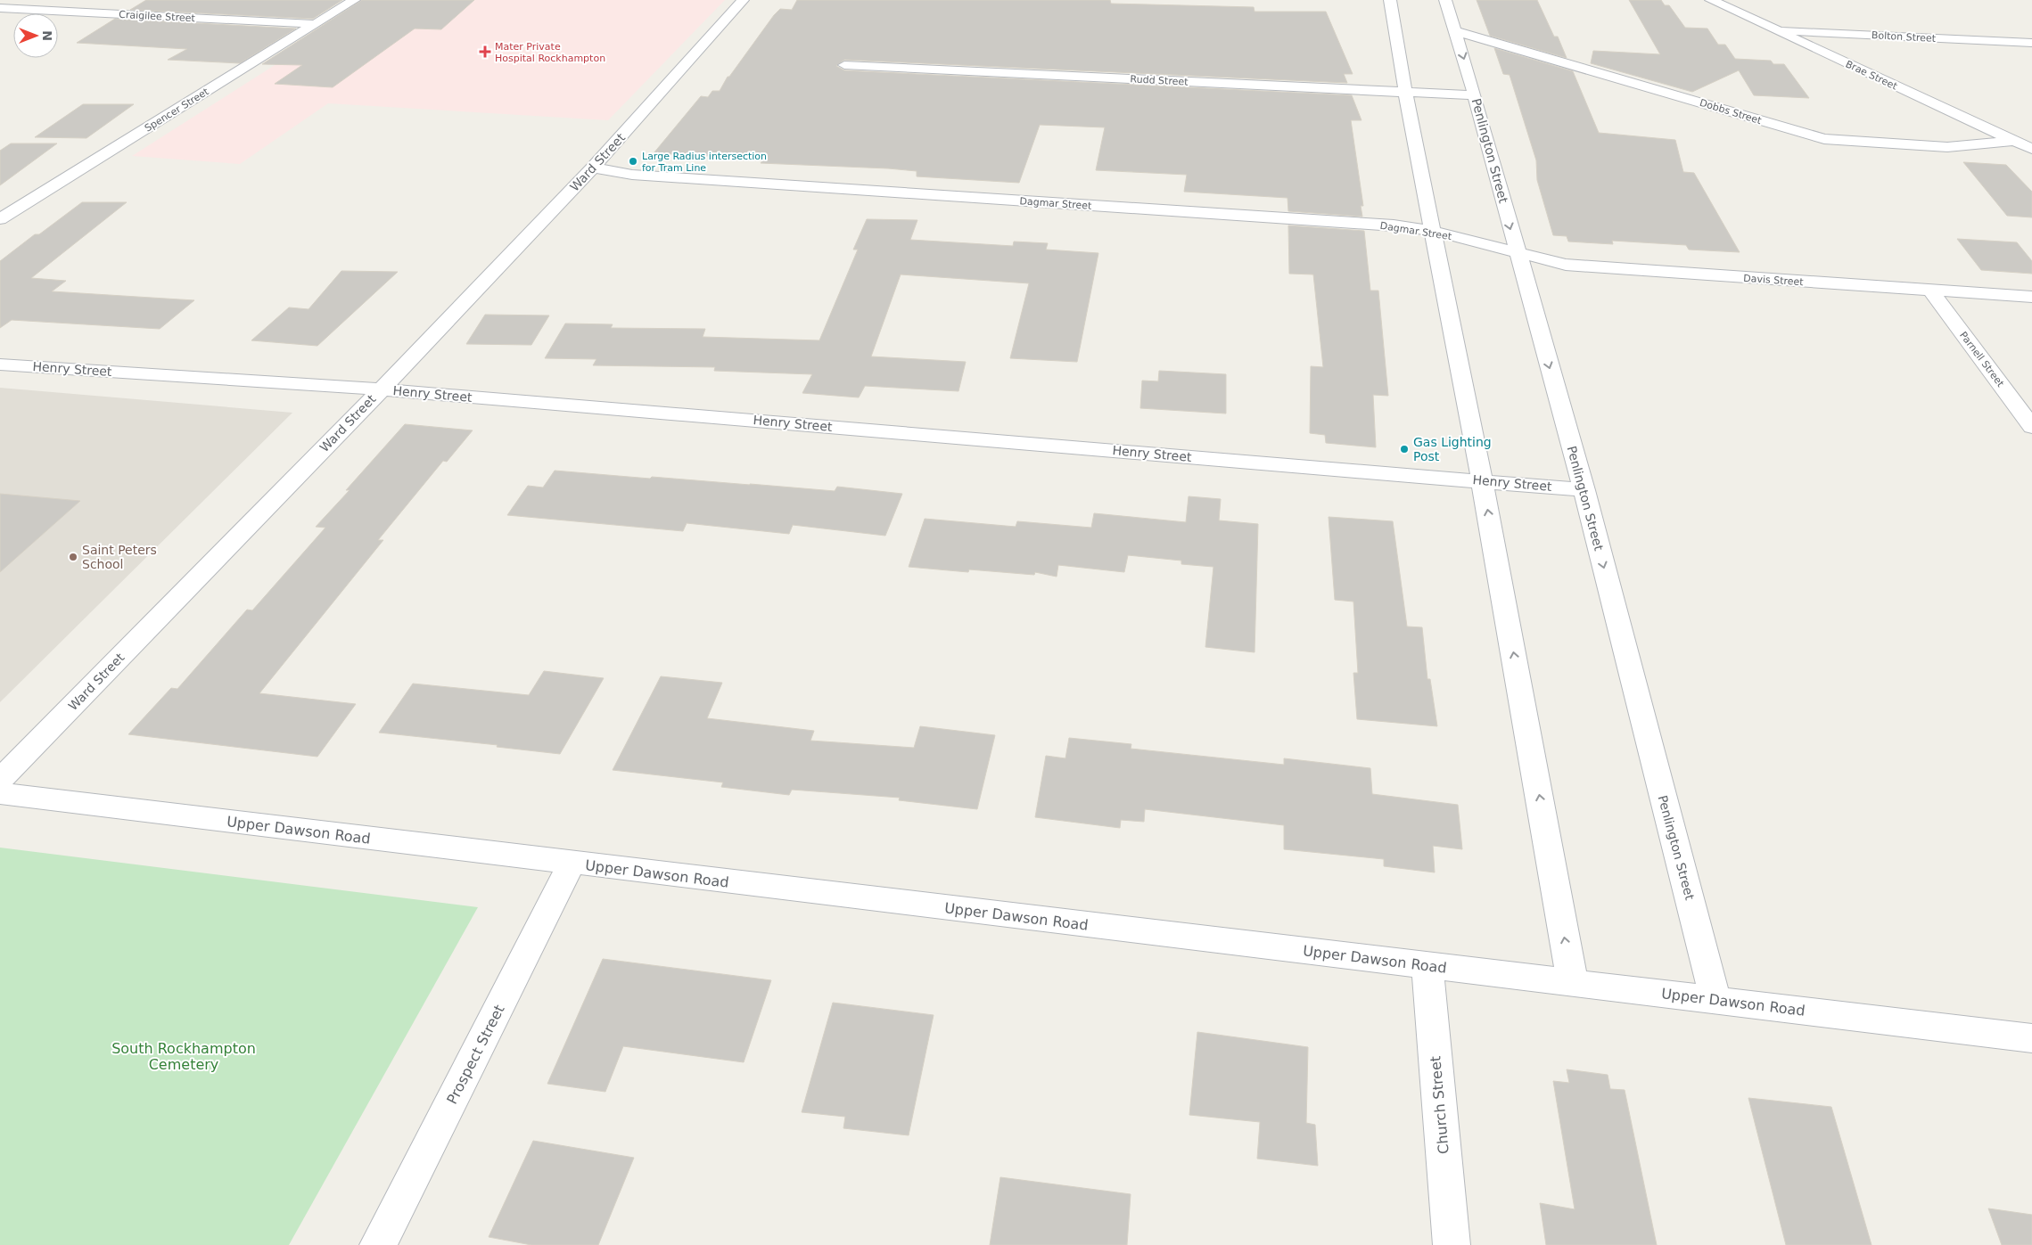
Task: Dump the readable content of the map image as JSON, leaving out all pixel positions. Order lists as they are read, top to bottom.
{
  "streets": {
    "street": [
      "Craigilee Street",
      "Bolton Street",
      "Brae Street",
      "Rudd Street",
      "Spencer Street",
      "Dobbs Street",
      "Penlington Street",
      "Ward Street",
      "Dagmar Street",
      "Davis Street",
      "Parnell Street",
      "Henry Street",
      "Upper Dawson Road",
      "Prospect Street",
      "Church Street"
    ]
  },
  "crossings": [
    ["Craigilee Street", "Spencer Street"],
    ["Bolton Street", "Brae Street"],
    ["Brae Street", "Dobbs Street"],
    ["Rudd Street", "Penlington Street"],
    ["Dobbs Street", "Penlington Street"],
    ["Penlington Street", "Dagmar Street"],
    ["Penlington Street", "Davis Street"],
    ["Penlington Street", "Henry Street"],
    ["Penlington Street", "Upper Dawson Road"],
    ["Ward Street", "Dagmar Street"],
    ["Ward Street", "Henry Street"],
    ["Dagmar Street", "Davis Street"],
    ["Davis Street", "Parnell Street"],
    ["Upper Dawson Road", "Prospect Street"],
    ["Upper Dawson Road", "Church Street"]
  ],
  "parks": ["South Rockhampton Cemetery"],
  "places": {
    "health": ["Mater Private Hospital Rockhampton"],
    "other": ["Large Radius intersection for Tram Line", "Gas Lighting Post", "Saint Peters School"]
  },
  "north": "right"
}
